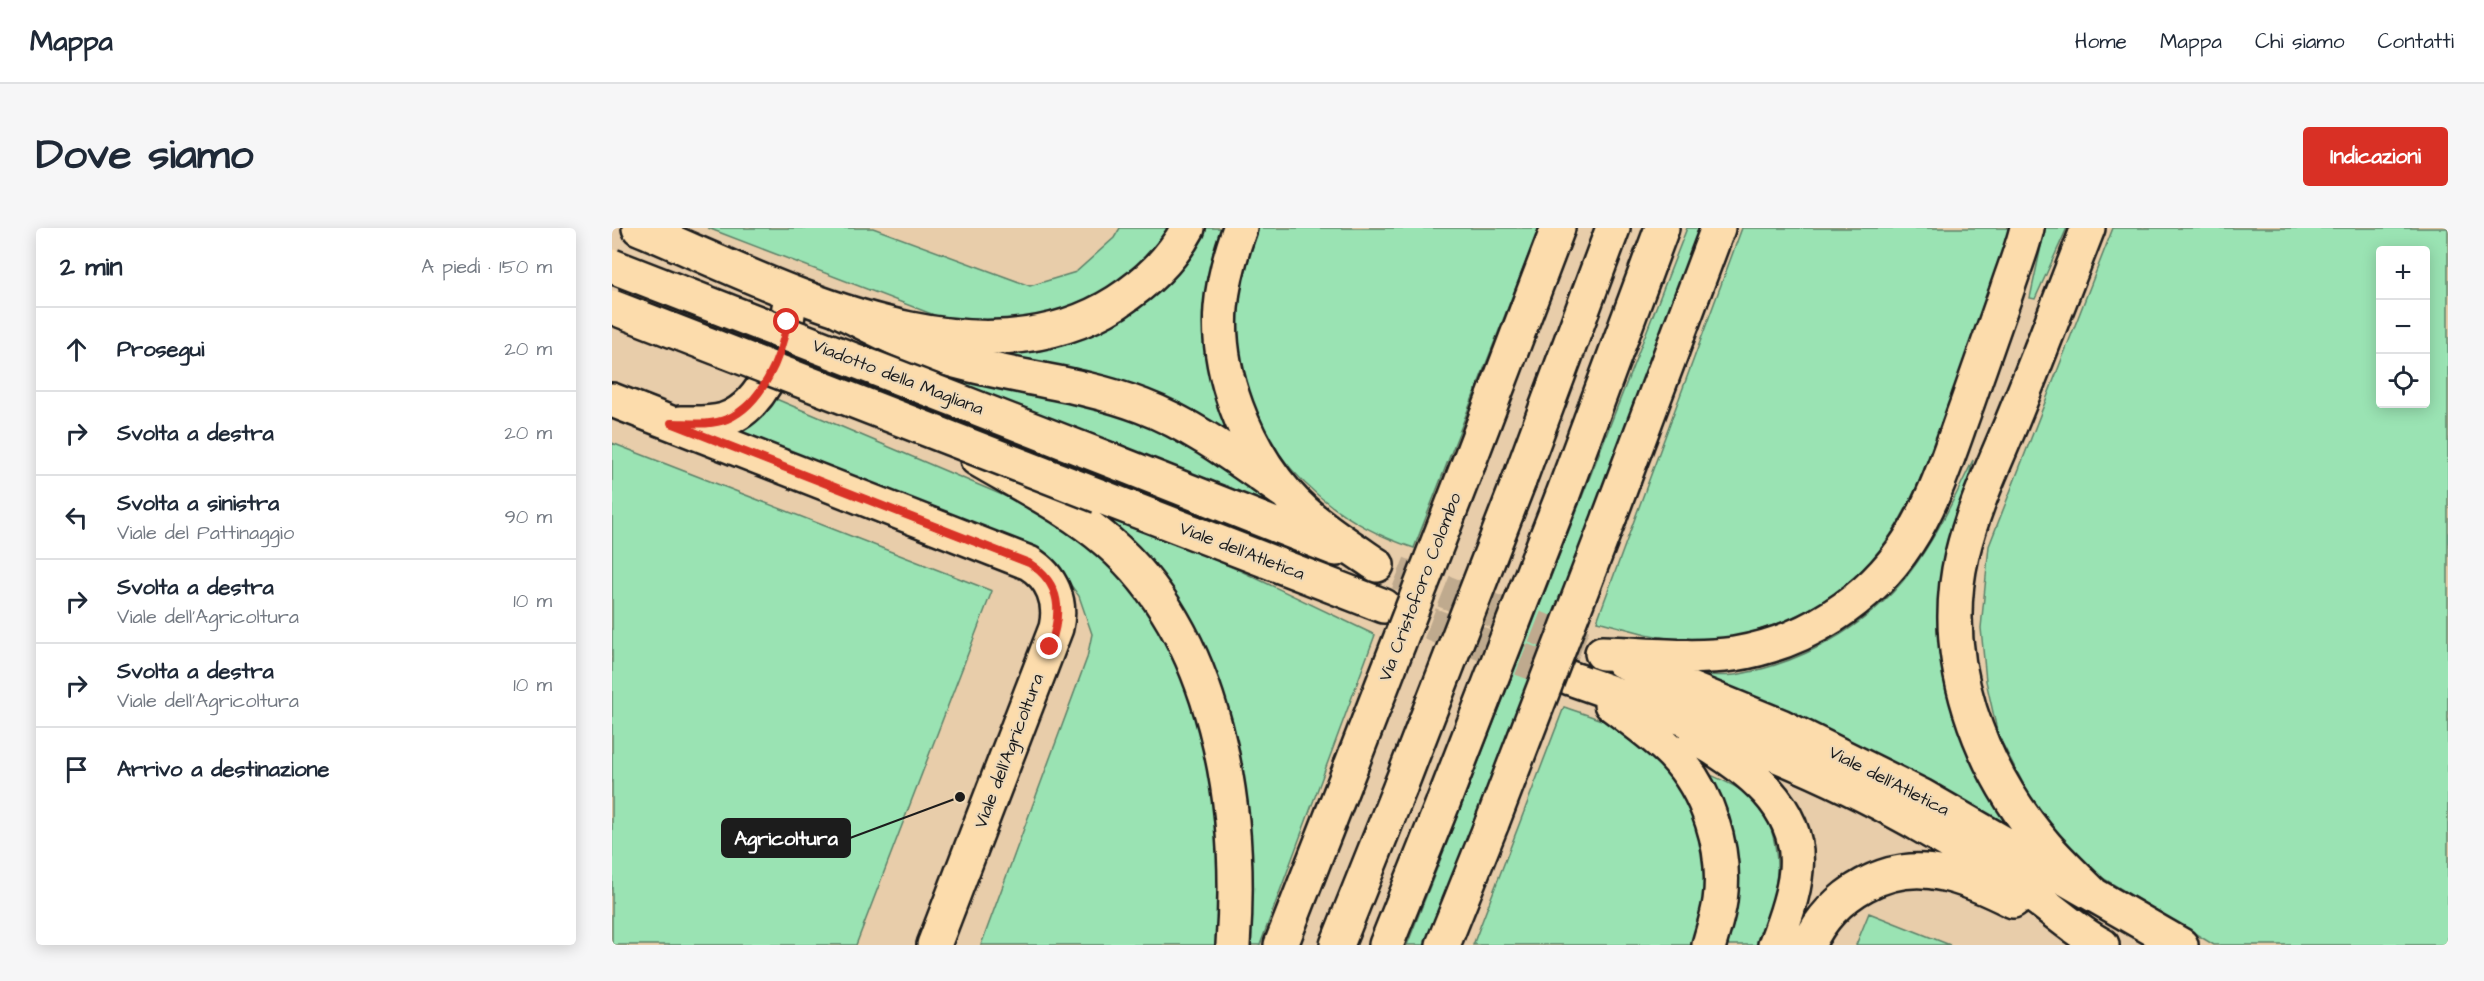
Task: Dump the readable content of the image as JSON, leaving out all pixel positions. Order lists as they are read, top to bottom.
{
  "streets": {
    "main road": [
      "Viadotto della Magliana",
      "Viale dell'Atletica",
      "Via Cristoforo Colombo",
      "Viale dell'Agricoltura"
    ]
  },
  "crossings": [
    ["Viadotto della Magliana", "Viale dell'Atletica"]
  ],
  "places": ["Agricoltura"],
  "page": {
    "header": "Mappa",
    "nav": [
      "Home",
      "Mappa",
      "Chi siamo",
      "Contatti"
    ],
    "title": "Dove siamo",
    "buttons": "Indicazioni",
    "heading": ["2 min", "A piedi · 150 m"],
    "map_buttons": ["+", "−"],
    "list": [
      ["Prosegui", "20 m"],
      ["Svolta a destra", "20 m"],
      ["Svolta a sinistra", "Viale del Pattinaggio", "90 m"],
      ["Svolta a destra", "Viale dell'Agricoltura", "10 m"],
      ["Svolta a destra", "Viale dell'Agricoltura", "10 m"],
      "Arrivo a destinazione"
    ]
  }
}
